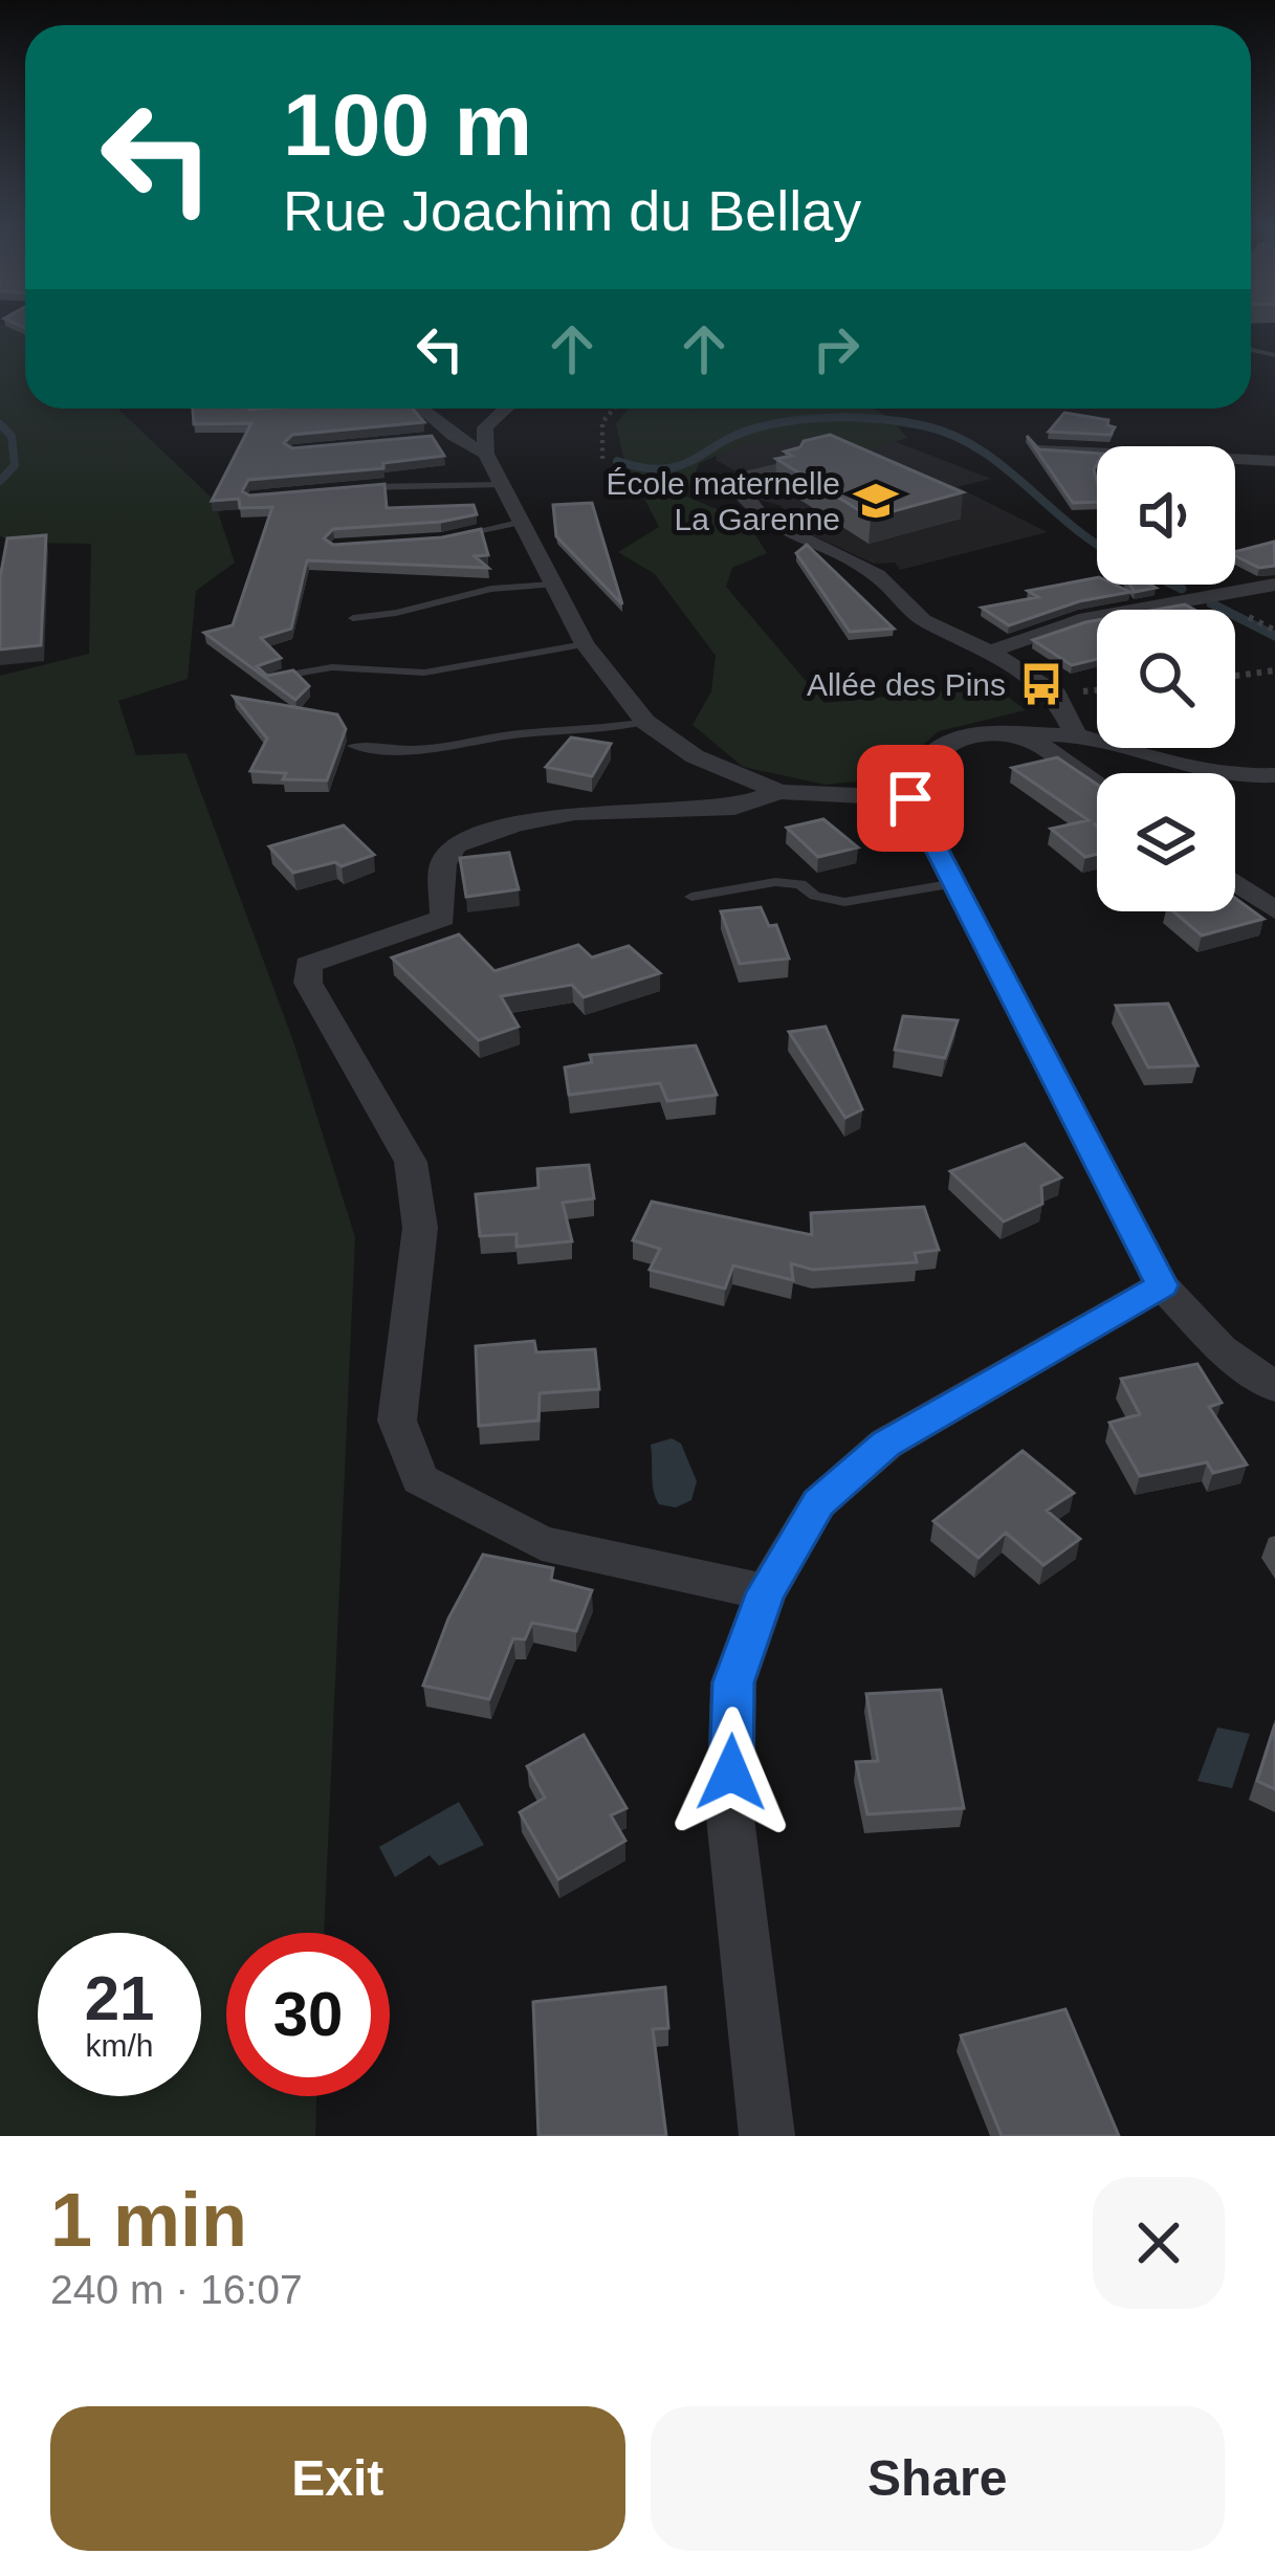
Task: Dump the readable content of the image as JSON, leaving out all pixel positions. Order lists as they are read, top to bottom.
{
  "places": {
    "school or university": ["École maternelle La Garenne"],
    "bus stop": ["Allée des Pins"]
  },
  "page": {
    "turn": ["100 m", "Rue Joachim du Bellay"],
    "speed": "21 km/h",
    "limit": "30",
    "heading": ["1 min", "240 m · 16:07"],
    "buttons": ["Exit", "Share"]
  }
}
